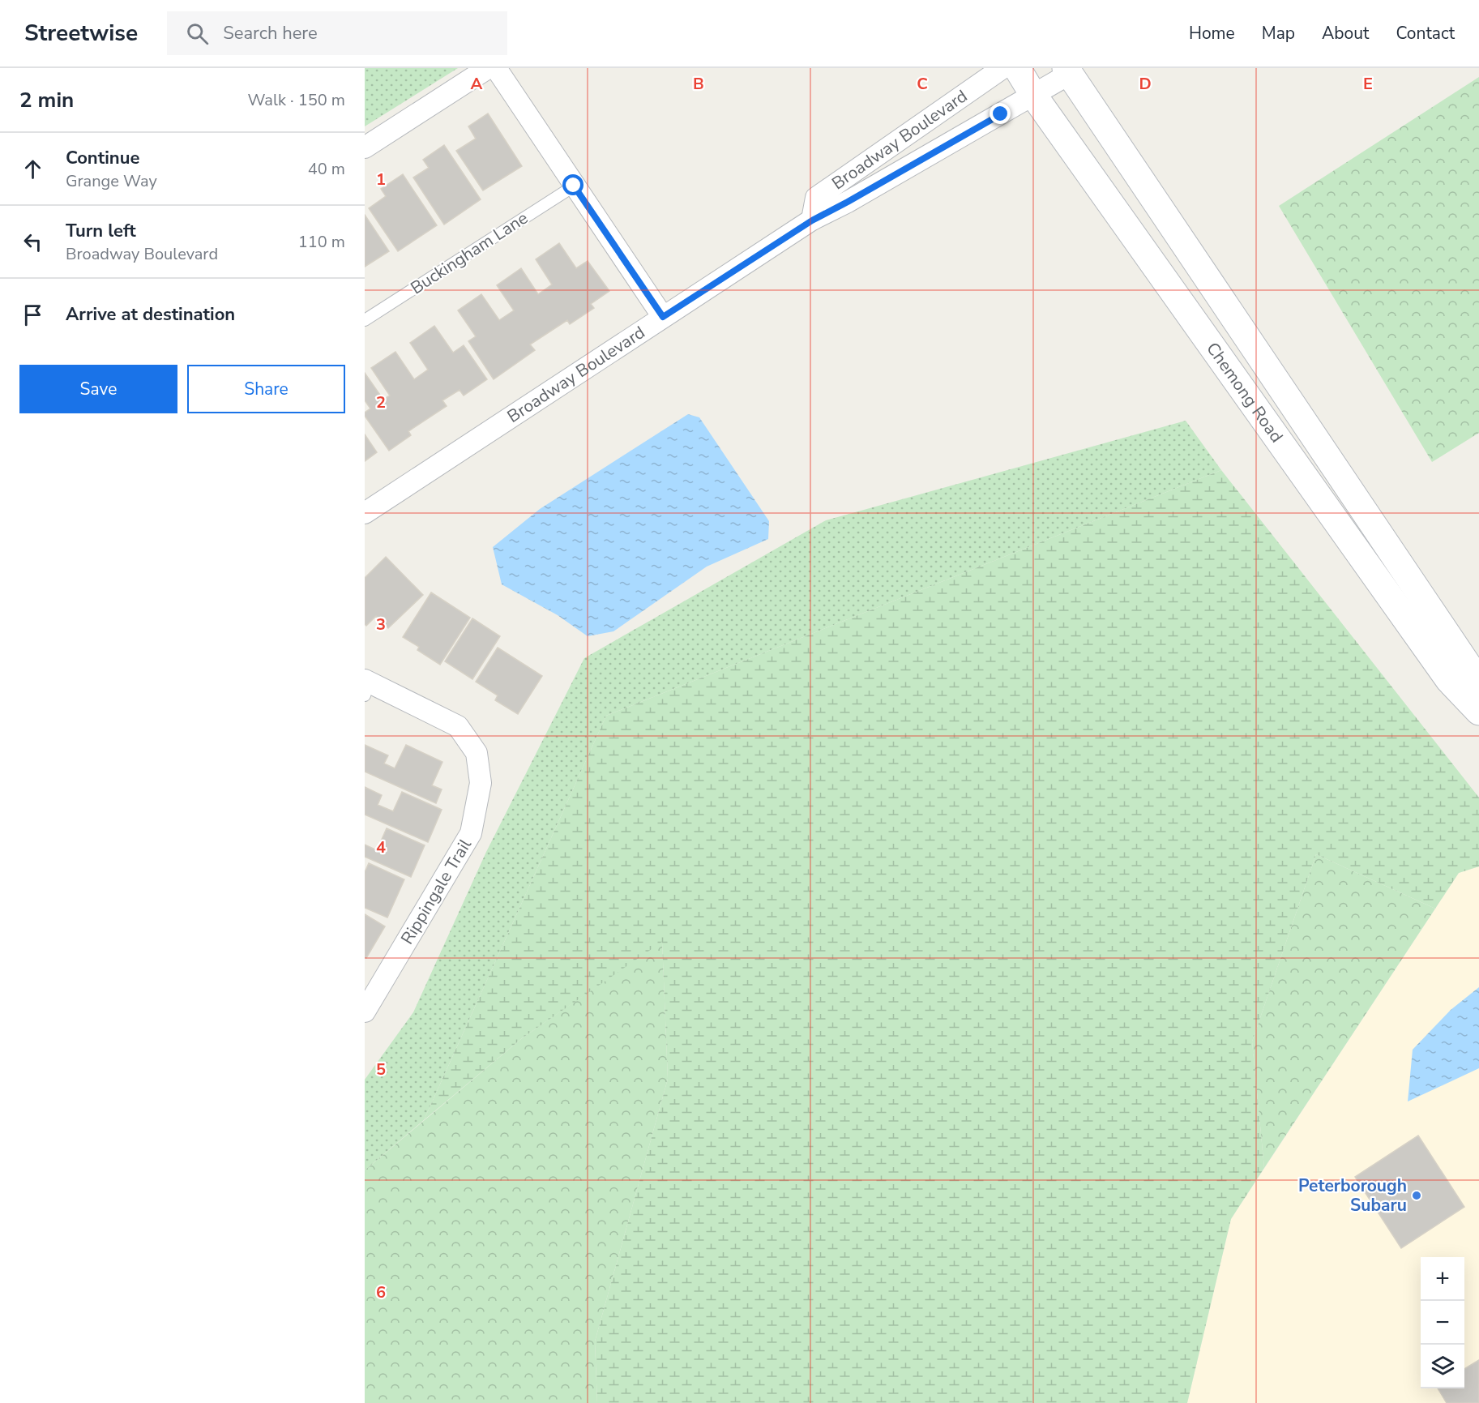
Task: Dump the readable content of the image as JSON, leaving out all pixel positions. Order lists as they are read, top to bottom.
{
  "streets": {
    "main road": ["Chemong Road"],
    "street": ["Broadway Boulevard", "Rippingale Trail"],
    "lane": ["Buckingham Lane"]
  },
  "crossings": [
    ["Broadway Boulevard", "Chemong Road"]
  ],
  "places": ["Peterborough Subaru"],
  "page": {
    "header": "Streetwise",
    "search": "Search here",
    "nav": [
      "Home",
      "Map",
      "About",
      "Contact"
    ],
    "heading": ["2 min", "Walk · 150 m"],
    "list": [
      ["Continue", "Grange Way", "40 m"],
      ["Turn left", "Broadway Boulevard", "110 m"],
      "Arrive at destination"
    ],
    "buttons": ["Save", "Share"],
    "map_buttons": ["+", "−"]
  },
  "grid": {
    "columns": [
      "A",
      "B",
      "C",
      "D",
      "E"
    ],
    "rows": [
      "1",
      "2",
      "3",
      "4",
      "5",
      "6"
    ]
  }
}
